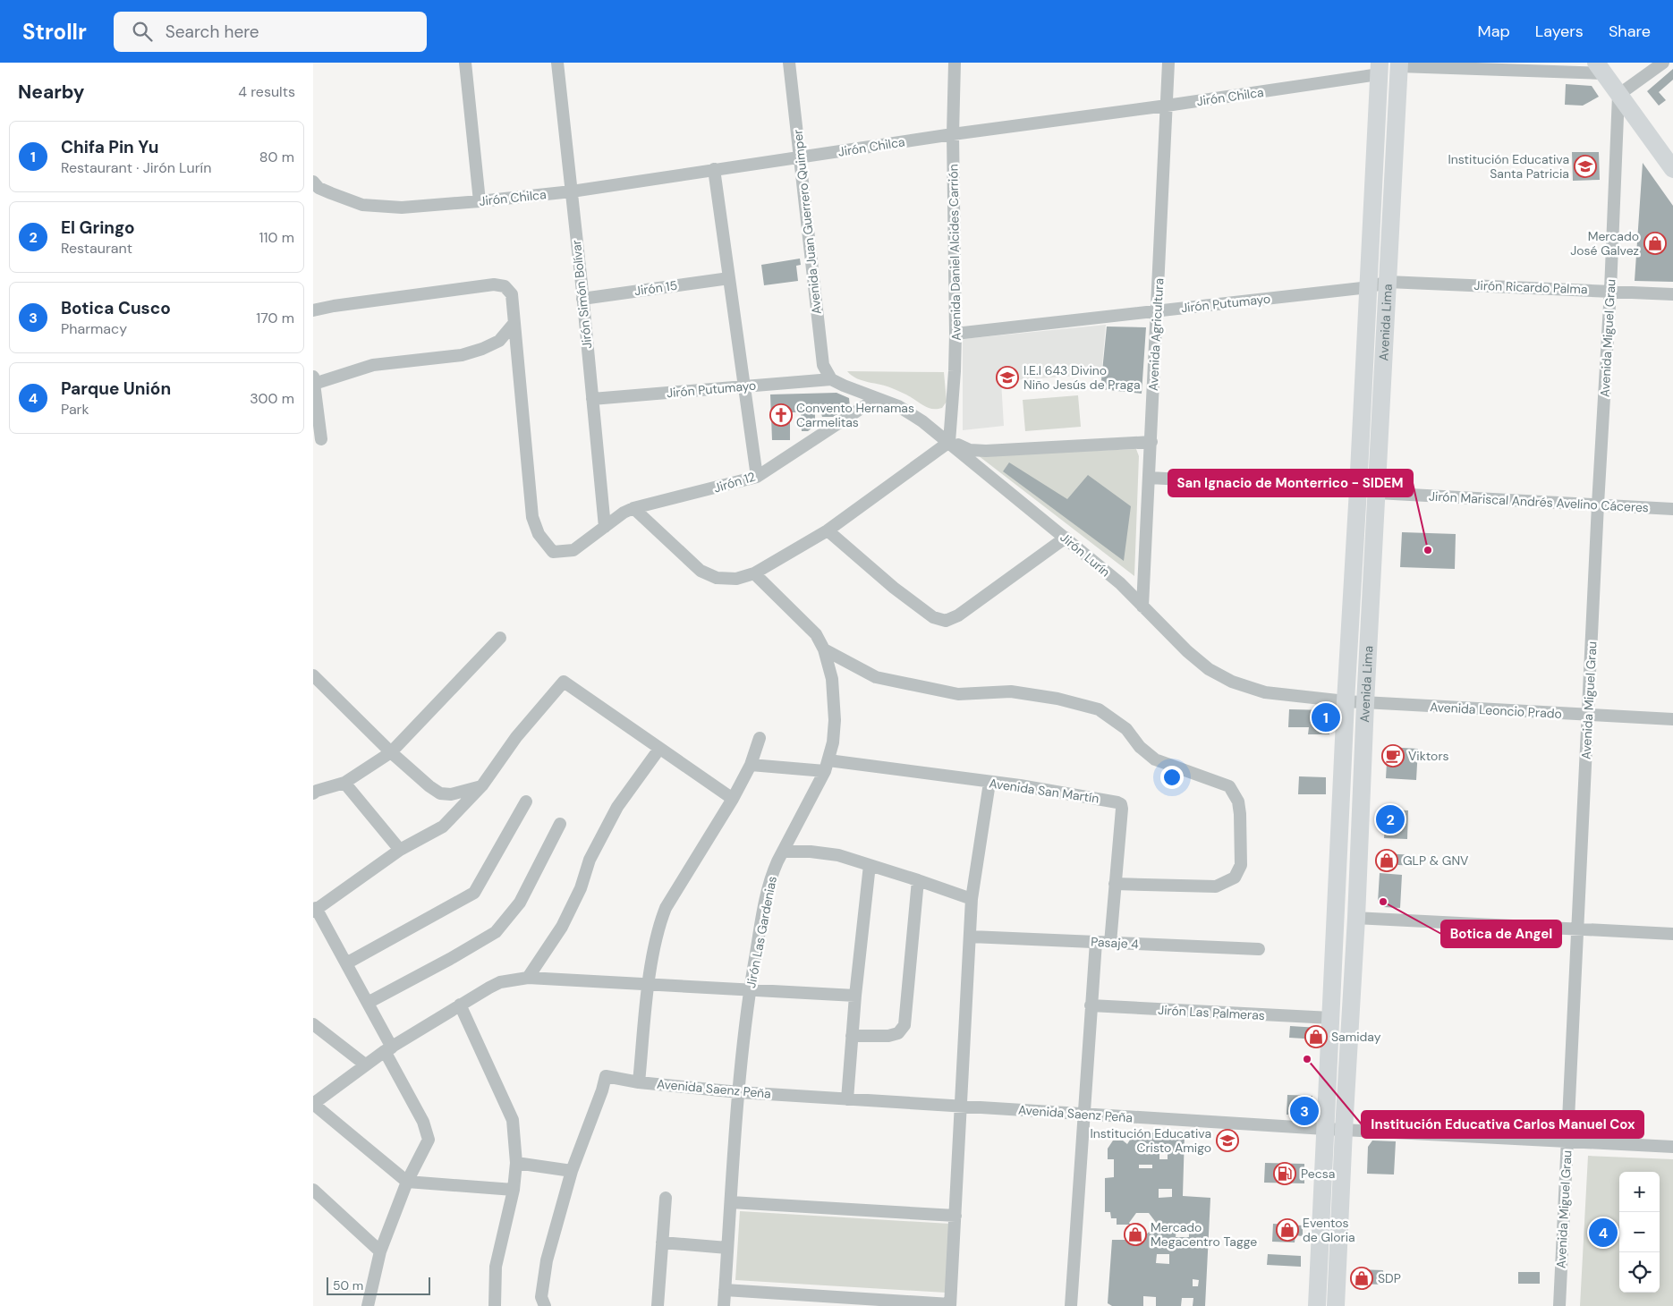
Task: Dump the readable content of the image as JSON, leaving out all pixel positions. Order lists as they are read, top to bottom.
{
  "streets": {
    "main road": ["Avenida Lima"],
    "street": [
      "Jirón Chilca",
      "Avenida Juan Guerrero Quimper",
      "Avenida Daniel Alcides Carrión",
      "Jirón Ricardo Palma",
      "Jirón 15",
      "Jirón Simón Bolívar",
      "Jirón Putumayo",
      "Avenida Agricultura",
      "Avenida Miguel Grau",
      "Jirón 12",
      "Jirón Mariscal Andrés Avelino Cáceres",
      "Jirón Lurín",
      "Avenida Leoncio Prado",
      "Avenida San Martín",
      "Jirón Las Gardenias",
      "Pasaje 4",
      "Jirón Las Palmeras",
      "Avenida Saenz Peña"
    ]
  },
  "crossings": [
    ["Jirón Chilca", "Avenida Juan Guerrero Quimper"],
    ["Jirón Chilca", "Avenida Daniel Alcides Carrión"],
    ["Jirón Chilca", "Jirón Simón Bolívar"],
    ["Jirón Chilca", "Avenida Lima"],
    ["Jirón Chilca", "Avenida Agricultura"],
    ["Avenida Juan Guerrero Quimper", "Jirón Putumayo"],
    ["Avenida Juan Guerrero Quimper", "Jirón Lurín"],
    ["Avenida Daniel Alcides Carrión", "Jirón Putumayo"],
    ["Avenida Daniel Alcides Carrión", "Jirón Lurín"],
    ["Jirón Ricardo Palma", "Jirón Putumayo"],
    ["Jirón Ricardo Palma", "Avenida Lima"],
    ["Jirón Ricardo Palma", "Avenida Miguel Grau"],
    ["Jirón 15", "Jirón Simón Bolívar"],
    ["Jirón Simón Bolívar", "Jirón Putumayo"],
    ["Jirón Simón Bolívar", "Jirón 12"],
    ["Jirón Putumayo", "Avenida Lima"],
    ["Jirón Putumayo", "Avenida Agricultura"],
    ["Jirón Putumayo", "Jirón Lurín"],
    ["Avenida Lima", "Jirón Mariscal Andrés Avelino Cáceres"],
    ["Avenida Lima", "Jirón Lurín"],
    ["Avenida Lima", "Avenida Leoncio Prado"],
    ["Avenida Lima", "Jirón Las Palmeras"],
    ["Avenida Lima", "Avenida Saenz Peña"],
    ["Avenida Agricultura", "Jirón Lurín"],
    ["Avenida Miguel Grau", "Jirón Mariscal Andrés Avelino Cáceres"],
    ["Avenida Miguel Grau", "Avenida Leoncio Prado"],
    ["Avenida Miguel Grau", "Avenida Saenz Peña"],
    ["Jirón 12", "Jirón Lurín"],
    ["Jirón Lurín", "Avenida Leoncio Prado"],
    ["Avenida San Martín", "Jirón Las Gardenias"],
    ["Avenida San Martín", "Pasaje 4"],
    ["Jirón Las Gardenias", "Avenida Saenz Peña"]
  ],
  "places": {
    "school or university": ["Institución Educativa Santa Patricia", "I.E.I 643 Divino Niño Jesús de Praga", "Institución Educativa Cristo Amigo"],
    "shop": [
      "Mercado José Galvez",
      "GLP & GNV",
      "Samiday",
      "Eventos de Gloria",
      "Mercado Megacentro Tagge",
      "SDP"
    ],
    "church": ["Convento Hernamas Carmelitas"],
    "other": ["San Ignacio de Monterrico - SIDEM", "Botica de Angel", "Institución Educativa Carlos Manuel Cox"],
    "cafe": ["Viktors"],
    "fuel station": ["Pecsa"]
  },
  "scale_bar": "50 m",
  "page": {
    "header": "Strollr",
    "search": "Search here",
    "nav": ["Map", "Layers", "Share"],
    "heading": ["Nearby", "4 results"],
    "list": [
      {
        "mark": "1",
        "name": "Chifa Pin Yu",
        "note": "Restaurant · Jirón Lurín",
        "value": "80 m"
      },
      {
        "mark": "2",
        "name": "El Gringo",
        "note": "Restaurant",
        "value": "110 m"
      },
      {
        "mark": "3",
        "name": "Botica Cusco",
        "note": "Pharmacy",
        "value": "170 m"
      },
      {
        "mark": "4",
        "name": "Parque Unión",
        "note": "Park",
        "value": "300 m"
      }
    ],
    "pins": [
      "1",
      "2",
      "3",
      "4"
    ],
    "map_buttons": ["+", "−"],
    "scale": "50 m"
  }
}
